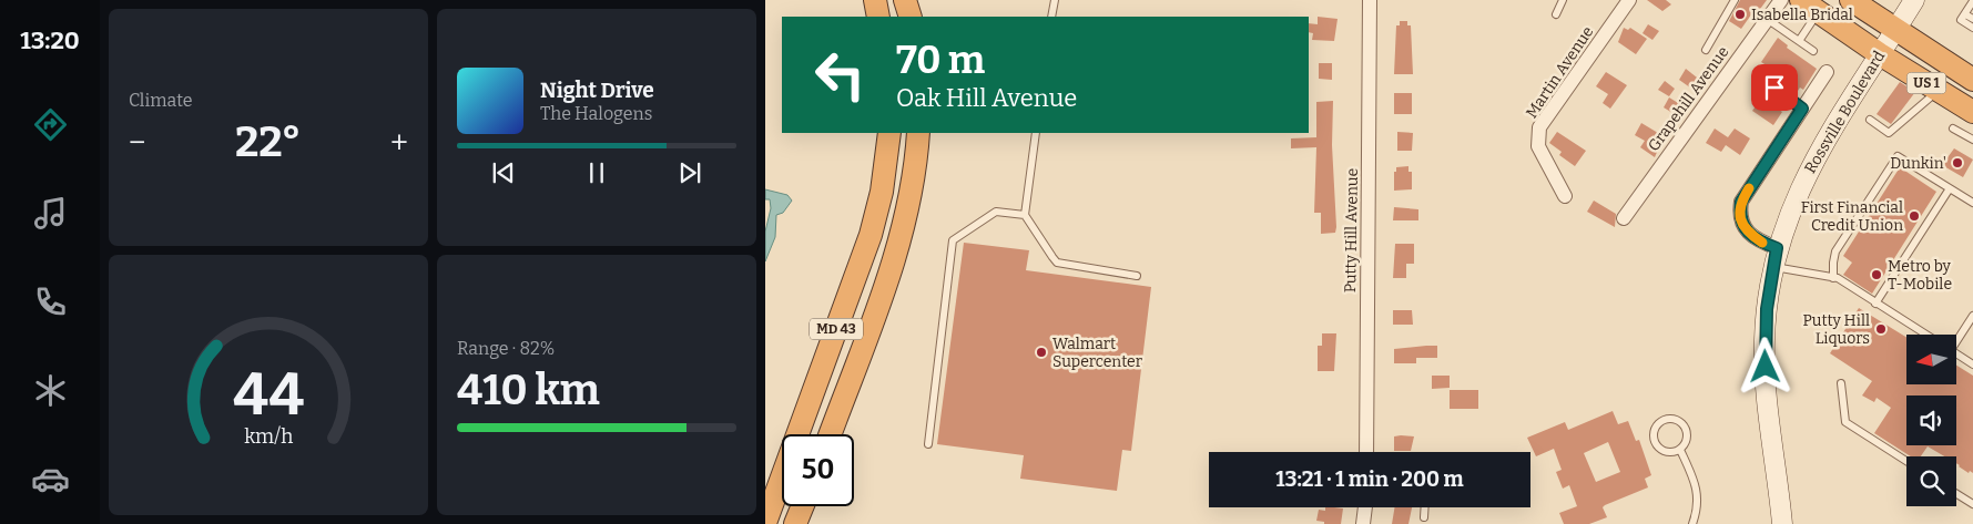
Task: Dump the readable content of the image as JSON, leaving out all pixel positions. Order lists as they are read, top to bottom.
{
  "streets": {
    "highway": ["US 1", "MD 43"],
    "main road": ["Rossville Boulevard"],
    "street": ["Martin Avenue", "Grapehill Avenue", "Putty Hill Avenue"]
  },
  "crossings": [
    ["US 1", "Rossville Boulevard"]
  ],
  "places": [
    "Isabella Bridal",
    "Dunkin'",
    "First Financial Credit Union",
    "Metro by T-Mobile",
    "Putty Hill Liquors",
    "Walmart Supercenter"
  ],
  "north": "left",
  "page": {
    "tabs": "13:20",
    "tile": [
      "Climate",
      ["Range · 82%", "410 km"]
    ],
    "turn": ["70 m", "Oak Hill Avenue"],
    "song": ["Night Drive", "The Halogens"],
    "heat": ["−", "22°", "+"],
    "limit": "50",
    "trip": "13:21 · 1 min · 200 m",
    "gauge": ["44", "km/h"]
  }
}
